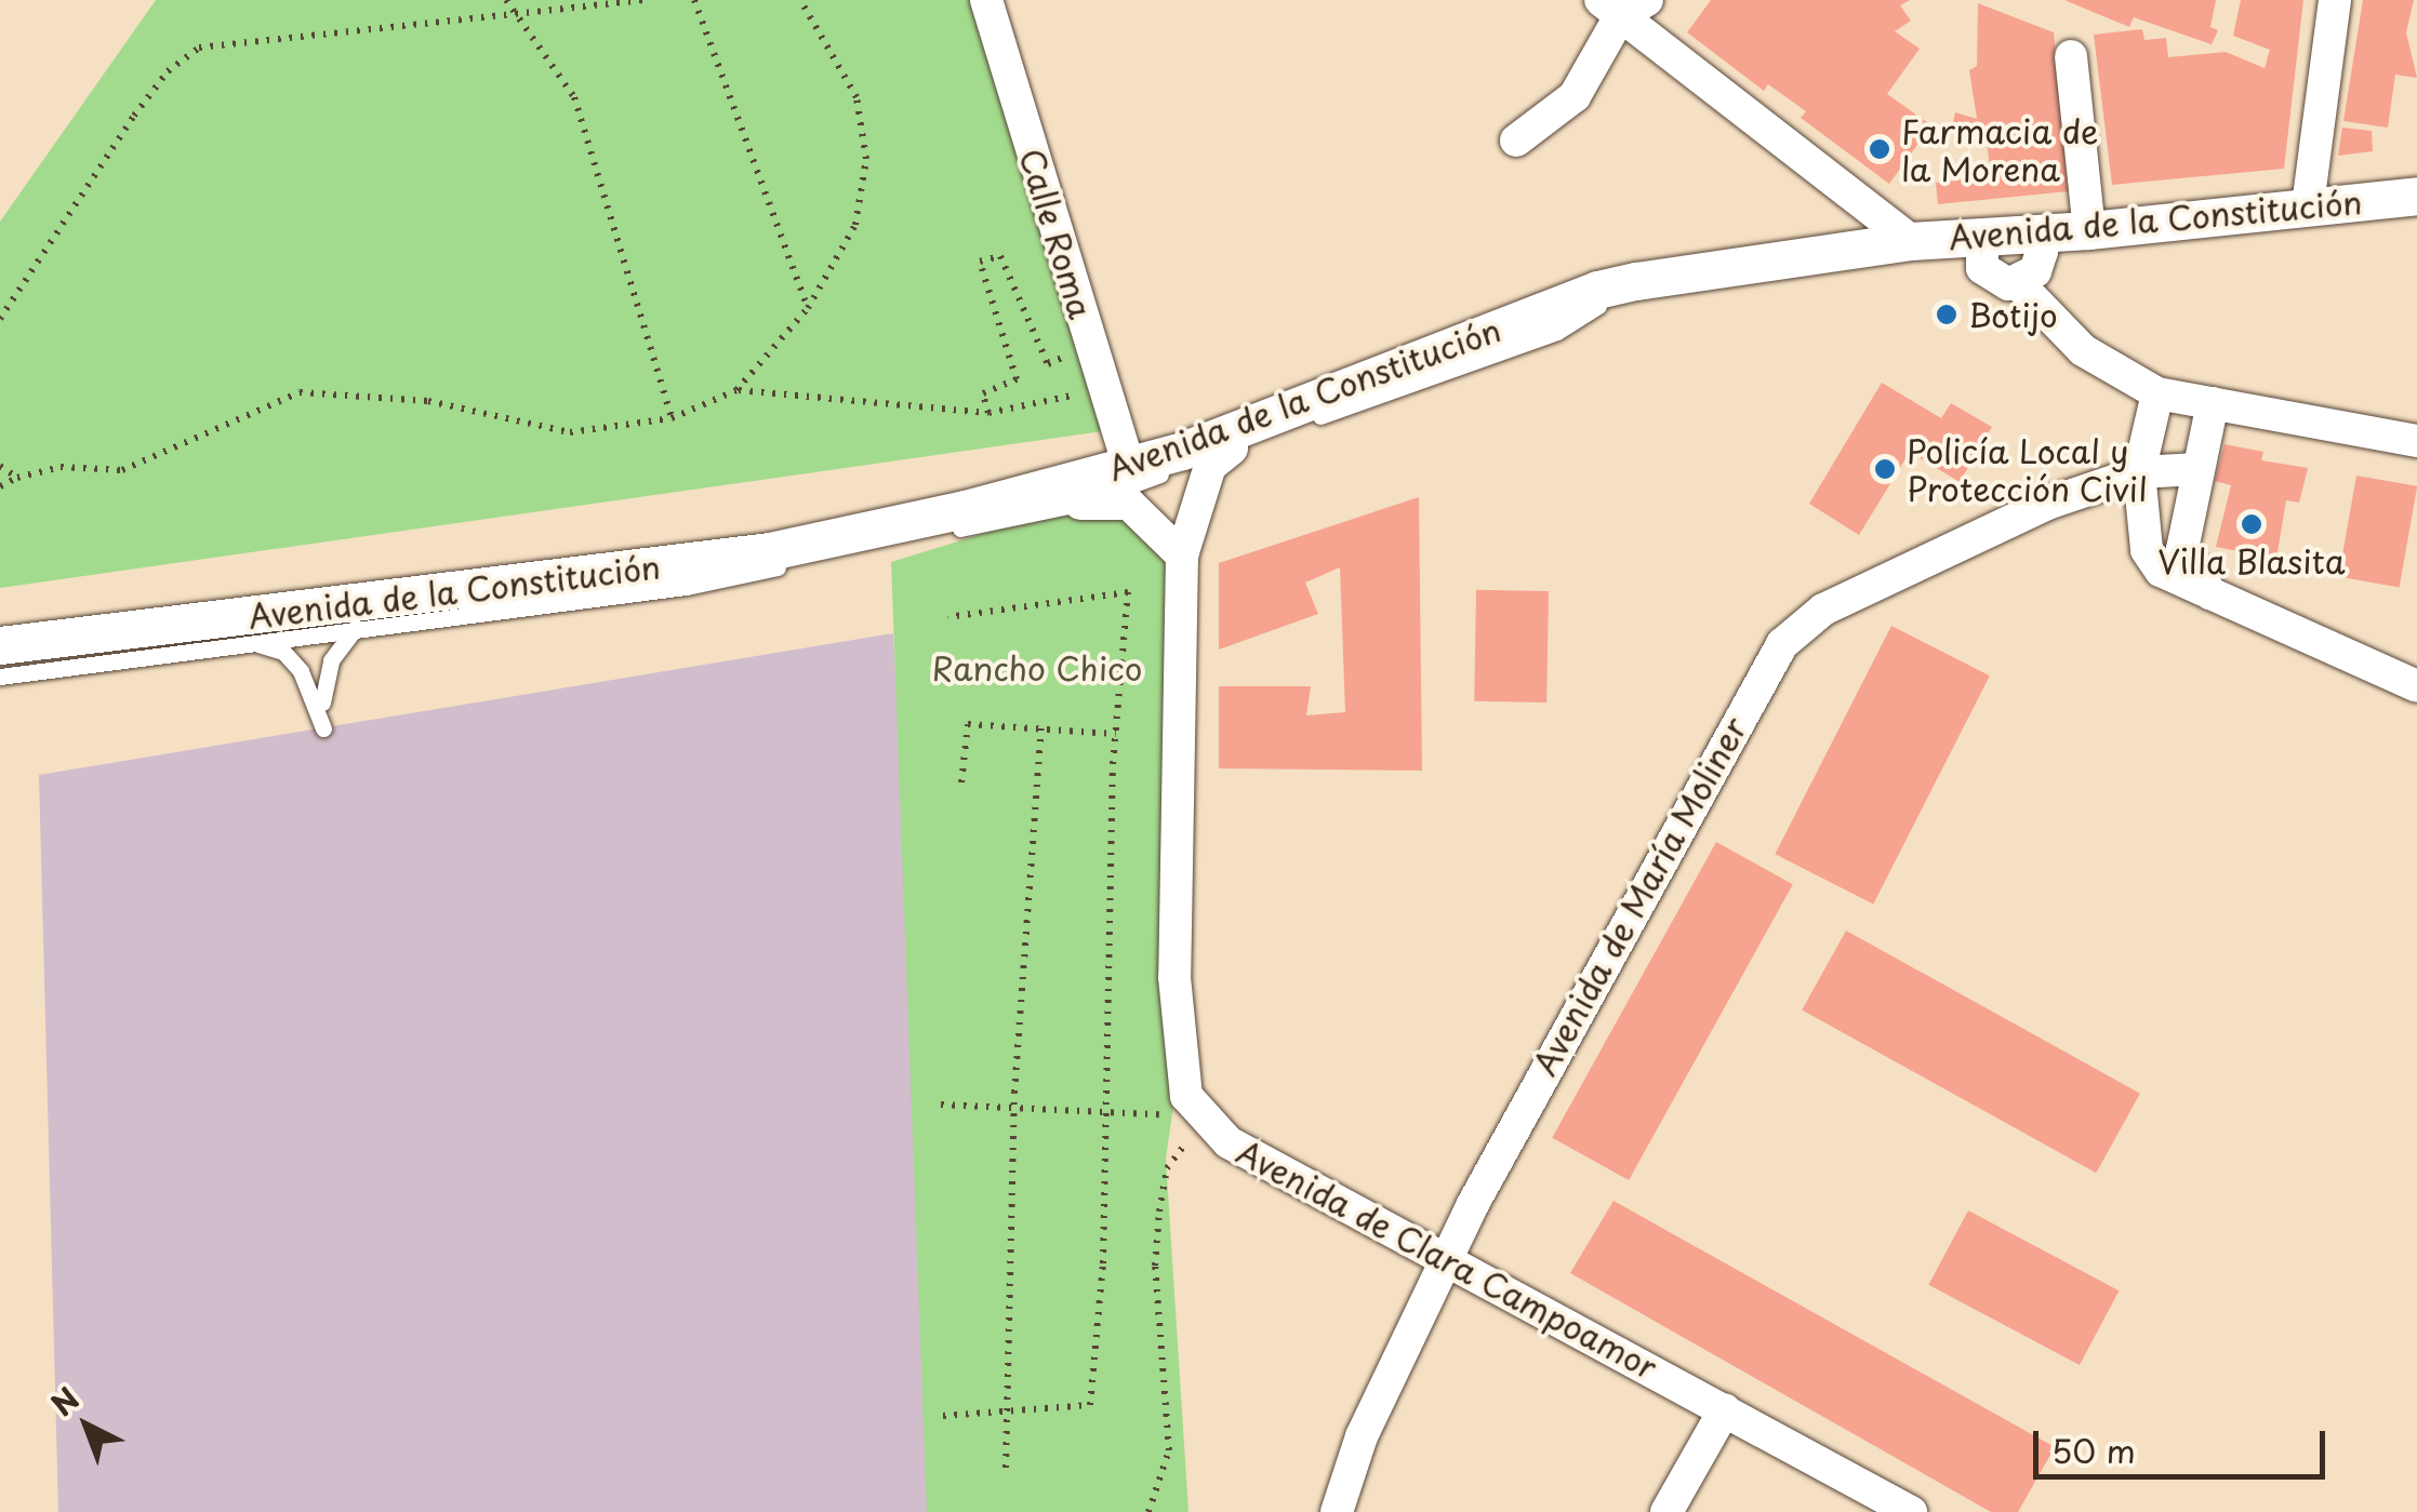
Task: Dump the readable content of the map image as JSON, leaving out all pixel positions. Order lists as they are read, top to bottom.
{
  "streets": {
    "street": [
      "Avenida de la Constitución",
      "Calle Roma",
      "Avenida de María Moliner",
      "Avenida de Clara Campoamor"
    ]
  },
  "crossings": [
    ["Avenida de la Constitución", "Calle Roma"],
    ["Avenida de María Moliner", "Avenida de Clara Campoamor"]
  ],
  "parks": ["Rancho Chico"],
  "places": [
    "Farmacia de la Morena",
    "Botijo",
    "Policía Local y Protección Civil",
    "Villa Blasita"
  ],
  "scale_bar": "50 m",
  "north": "top left"
}
